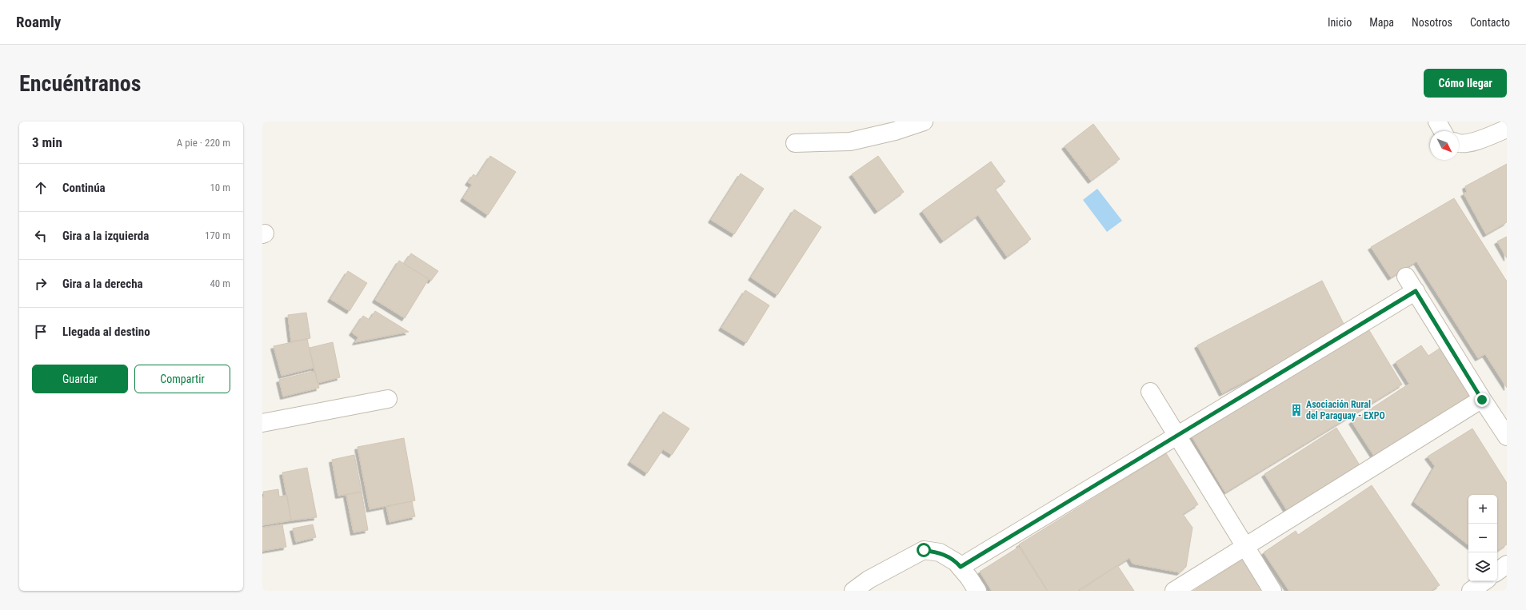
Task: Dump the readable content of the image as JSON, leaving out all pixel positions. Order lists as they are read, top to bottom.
{
  "places": {
    "building": ["Asociación Rural del Paraguay - EXPO"]
  },
  "north": "bottom right",
  "page": {
    "header": "Roamly",
    "nav": [
      "Inicio",
      "Mapa",
      "Nosotros",
      "Contacto"
    ],
    "buttons": [
      "Cómo llegar",
      ["Guardar", "Compartir"]
    ],
    "title": "Encuéntranos",
    "heading": ["3 min", "A pie · 220 m"],
    "list": [
      ["Continúa", "10 m"],
      ["Gira a la izquierda", "170 m"],
      ["Gira a la derecha", "40 m"],
      "Llegada al destino"
    ],
    "map_buttons": ["+", "−"]
  }
}
